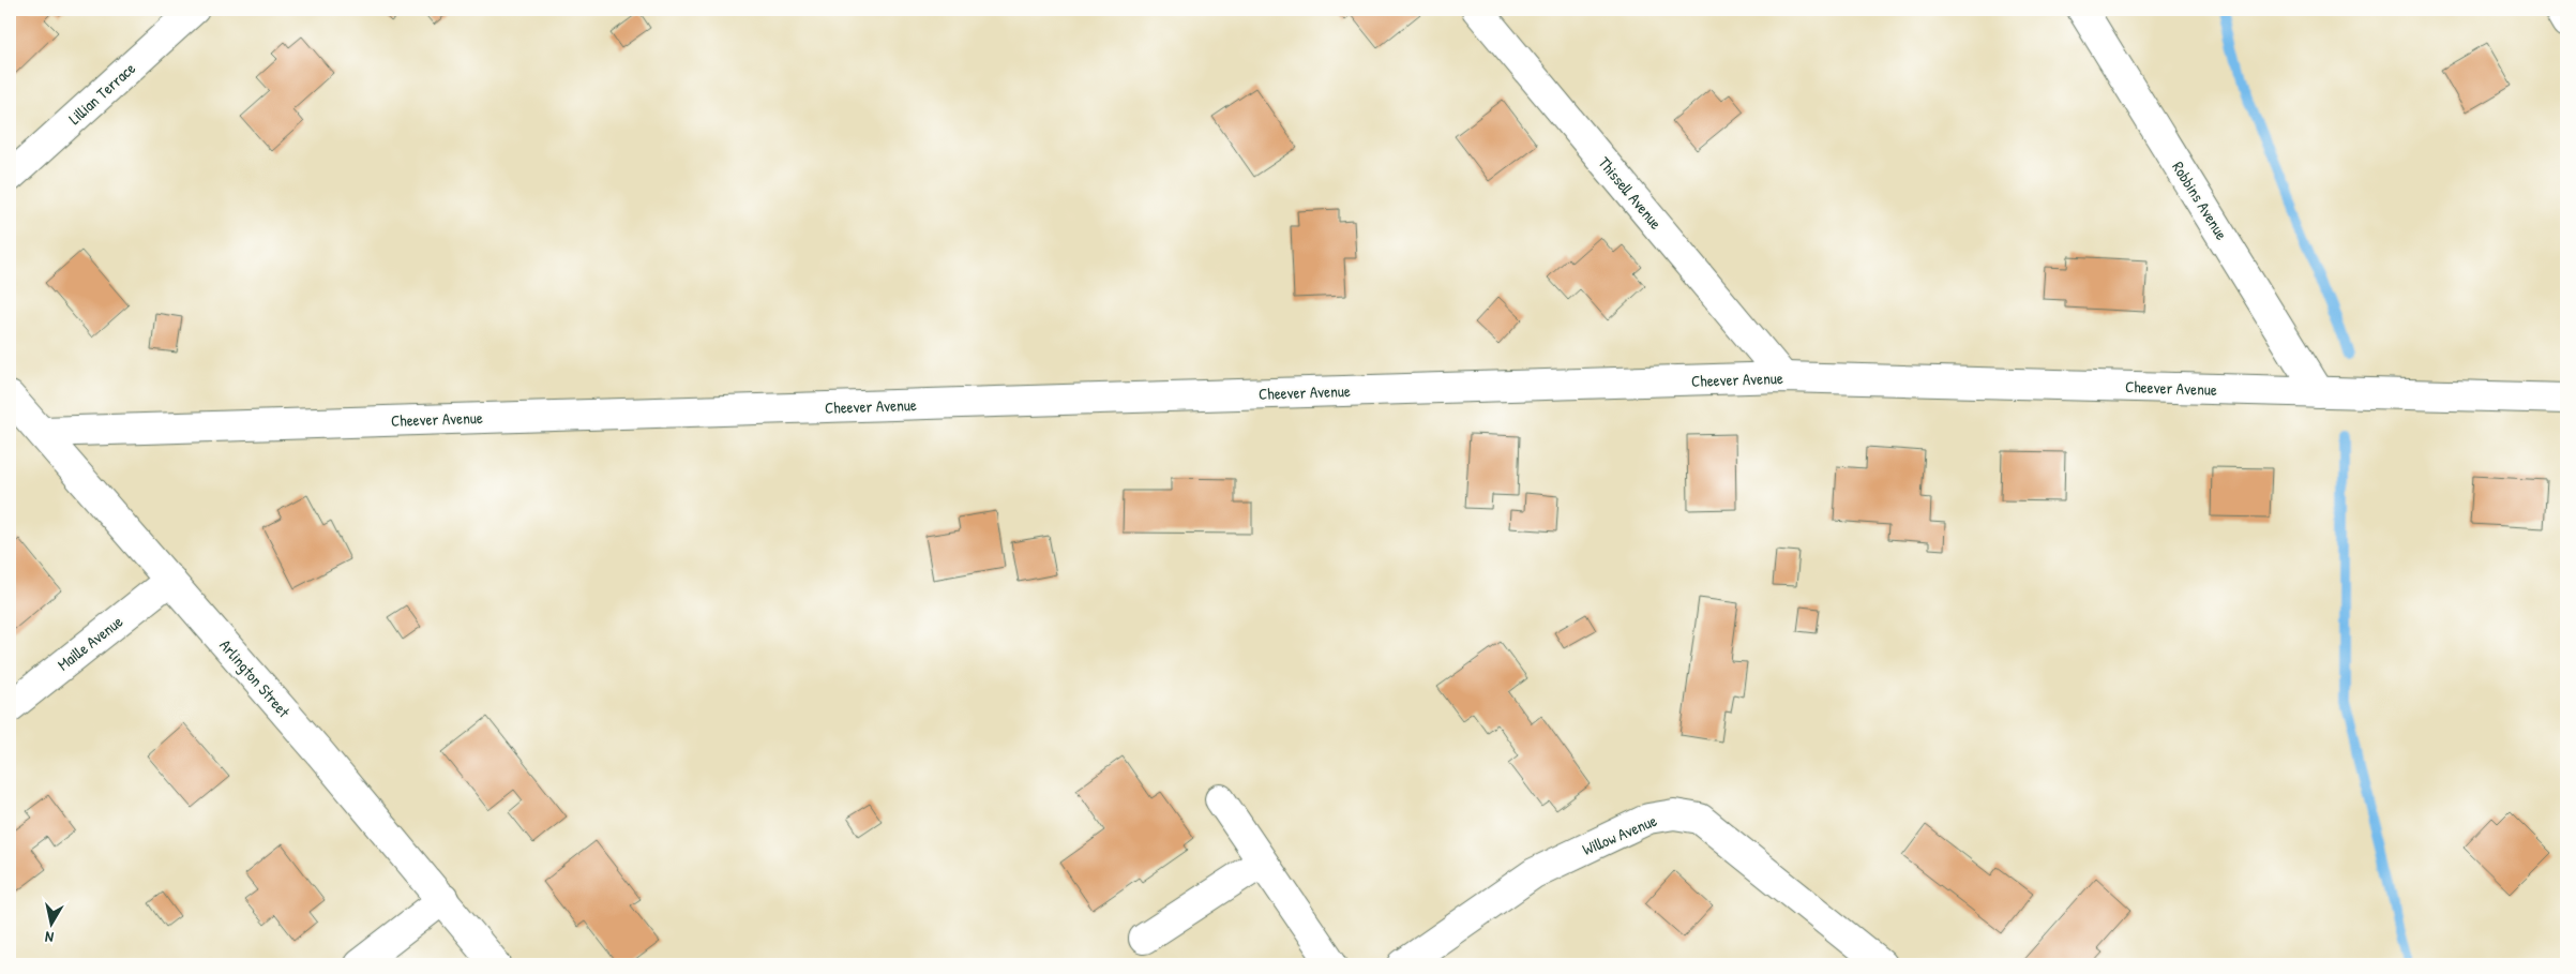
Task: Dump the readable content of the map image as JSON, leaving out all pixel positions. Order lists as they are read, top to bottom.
{
  "streets": {
    "street": [
      "Lillian Terrace",
      "Thissell Avenue",
      "Robbins Avenue",
      "Cheever Avenue",
      "Maille Avenue",
      "Arlington Street",
      "Willow Avenue"
    ]
  },
  "crossings": [
    ["Thissell Avenue", "Cheever Avenue"],
    ["Robbins Avenue", "Cheever Avenue"],
    ["Cheever Avenue", "Arlington Street"],
    ["Maille Avenue", "Arlington Street"]
  ],
  "north": "bottom"
}
